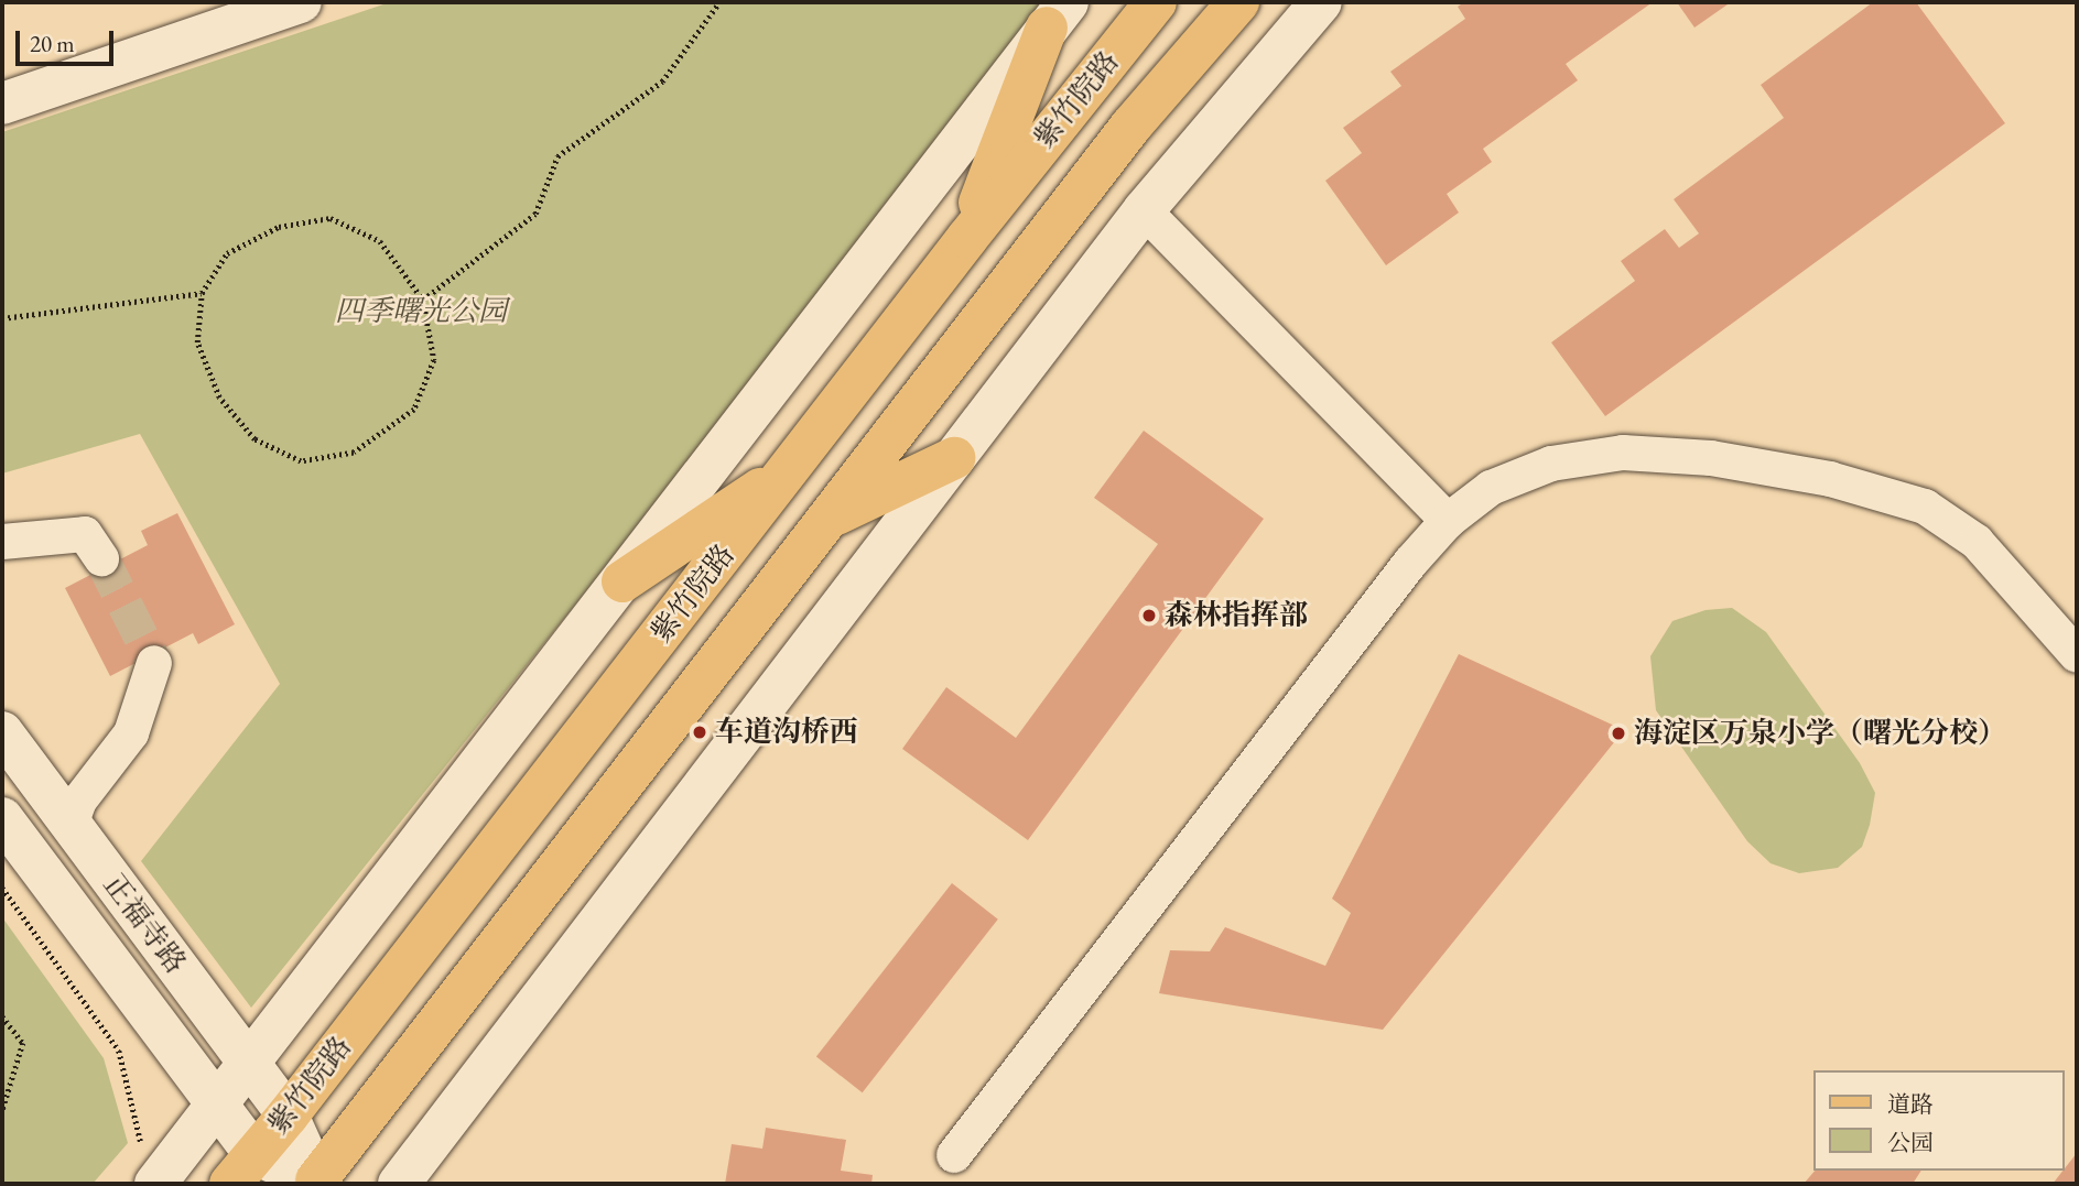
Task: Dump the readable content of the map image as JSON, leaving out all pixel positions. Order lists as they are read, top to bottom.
{
  "streets": {
    "main road": ["紫竹院路"],
    "street": ["正福寺路"]
  },
  "crossings": [
    ["紫竹院路", "正福寺路"]
  ],
  "parks": ["四季曙光公园"],
  "places": ["森林指挥部", "车道沟桥西", "海淀区万泉小学（曙光分校）"],
  "legend": ["道路", "公园"],
  "scale_bar": "20 m"
}
